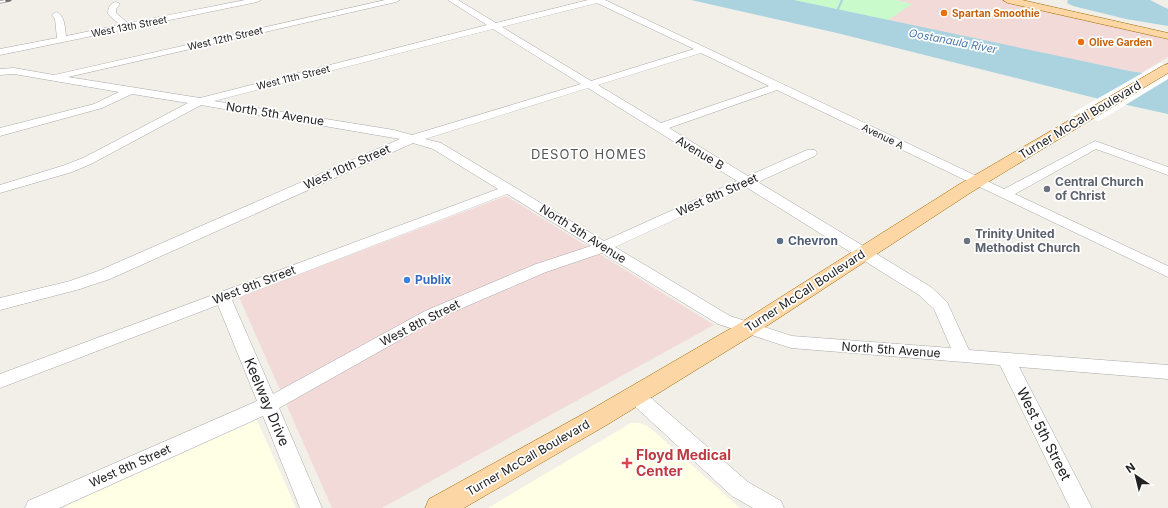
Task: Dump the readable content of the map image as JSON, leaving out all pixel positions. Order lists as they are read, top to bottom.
{
  "streets": {
    "main road": ["Turner McCall Boulevard"],
    "street": [
      "West 13th Street",
      "West 12th Street",
      "West 11th Street",
      "North 5th Avenue",
      "Avenue A",
      "Avenue B",
      "West 10th Street",
      "West 8th Street",
      "West 9th Street",
      "Keelway Drive",
      "West 5th Street"
    ]
  },
  "crossings": [
    ["West 12th Street", "North 5th Avenue"],
    ["West 11th Street", "North 5th Avenue"],
    ["West 11th Street", "Avenue A"],
    ["West 11th Street", "Avenue B"],
    ["North 5th Avenue", "Turner McCall Boulevard"],
    ["North 5th Avenue", "Avenue B"],
    ["North 5th Avenue", "West 10th Street"],
    ["North 5th Avenue", "West 8th Street"],
    ["North 5th Avenue", "West 9th Street"],
    ["North 5th Avenue", "West 5th Street"],
    ["Turner McCall Boulevard", "Avenue A"],
    ["Turner McCall Boulevard", "Avenue B"],
    ["Avenue A", "West 10th Street"],
    ["Avenue B", "West 10th Street"],
    ["Avenue B", "West 8th Street"],
    ["West 8th Street", "Keelway Drive"],
    ["West 9th Street", "Keelway Drive"]
  ],
  "districts": ["DESOTO HOMES"],
  "water": ["Oostanaula River"],
  "places": {
    "other": [
      "Spartan Smoothie",
      "Olive Garden",
      "Central Church of Christ",
      "Chevron",
      "Trinity United Methodist Church",
      "Publix"
    ],
    "health": ["Floyd Medical Center"]
  },
  "north": "top left"
}
